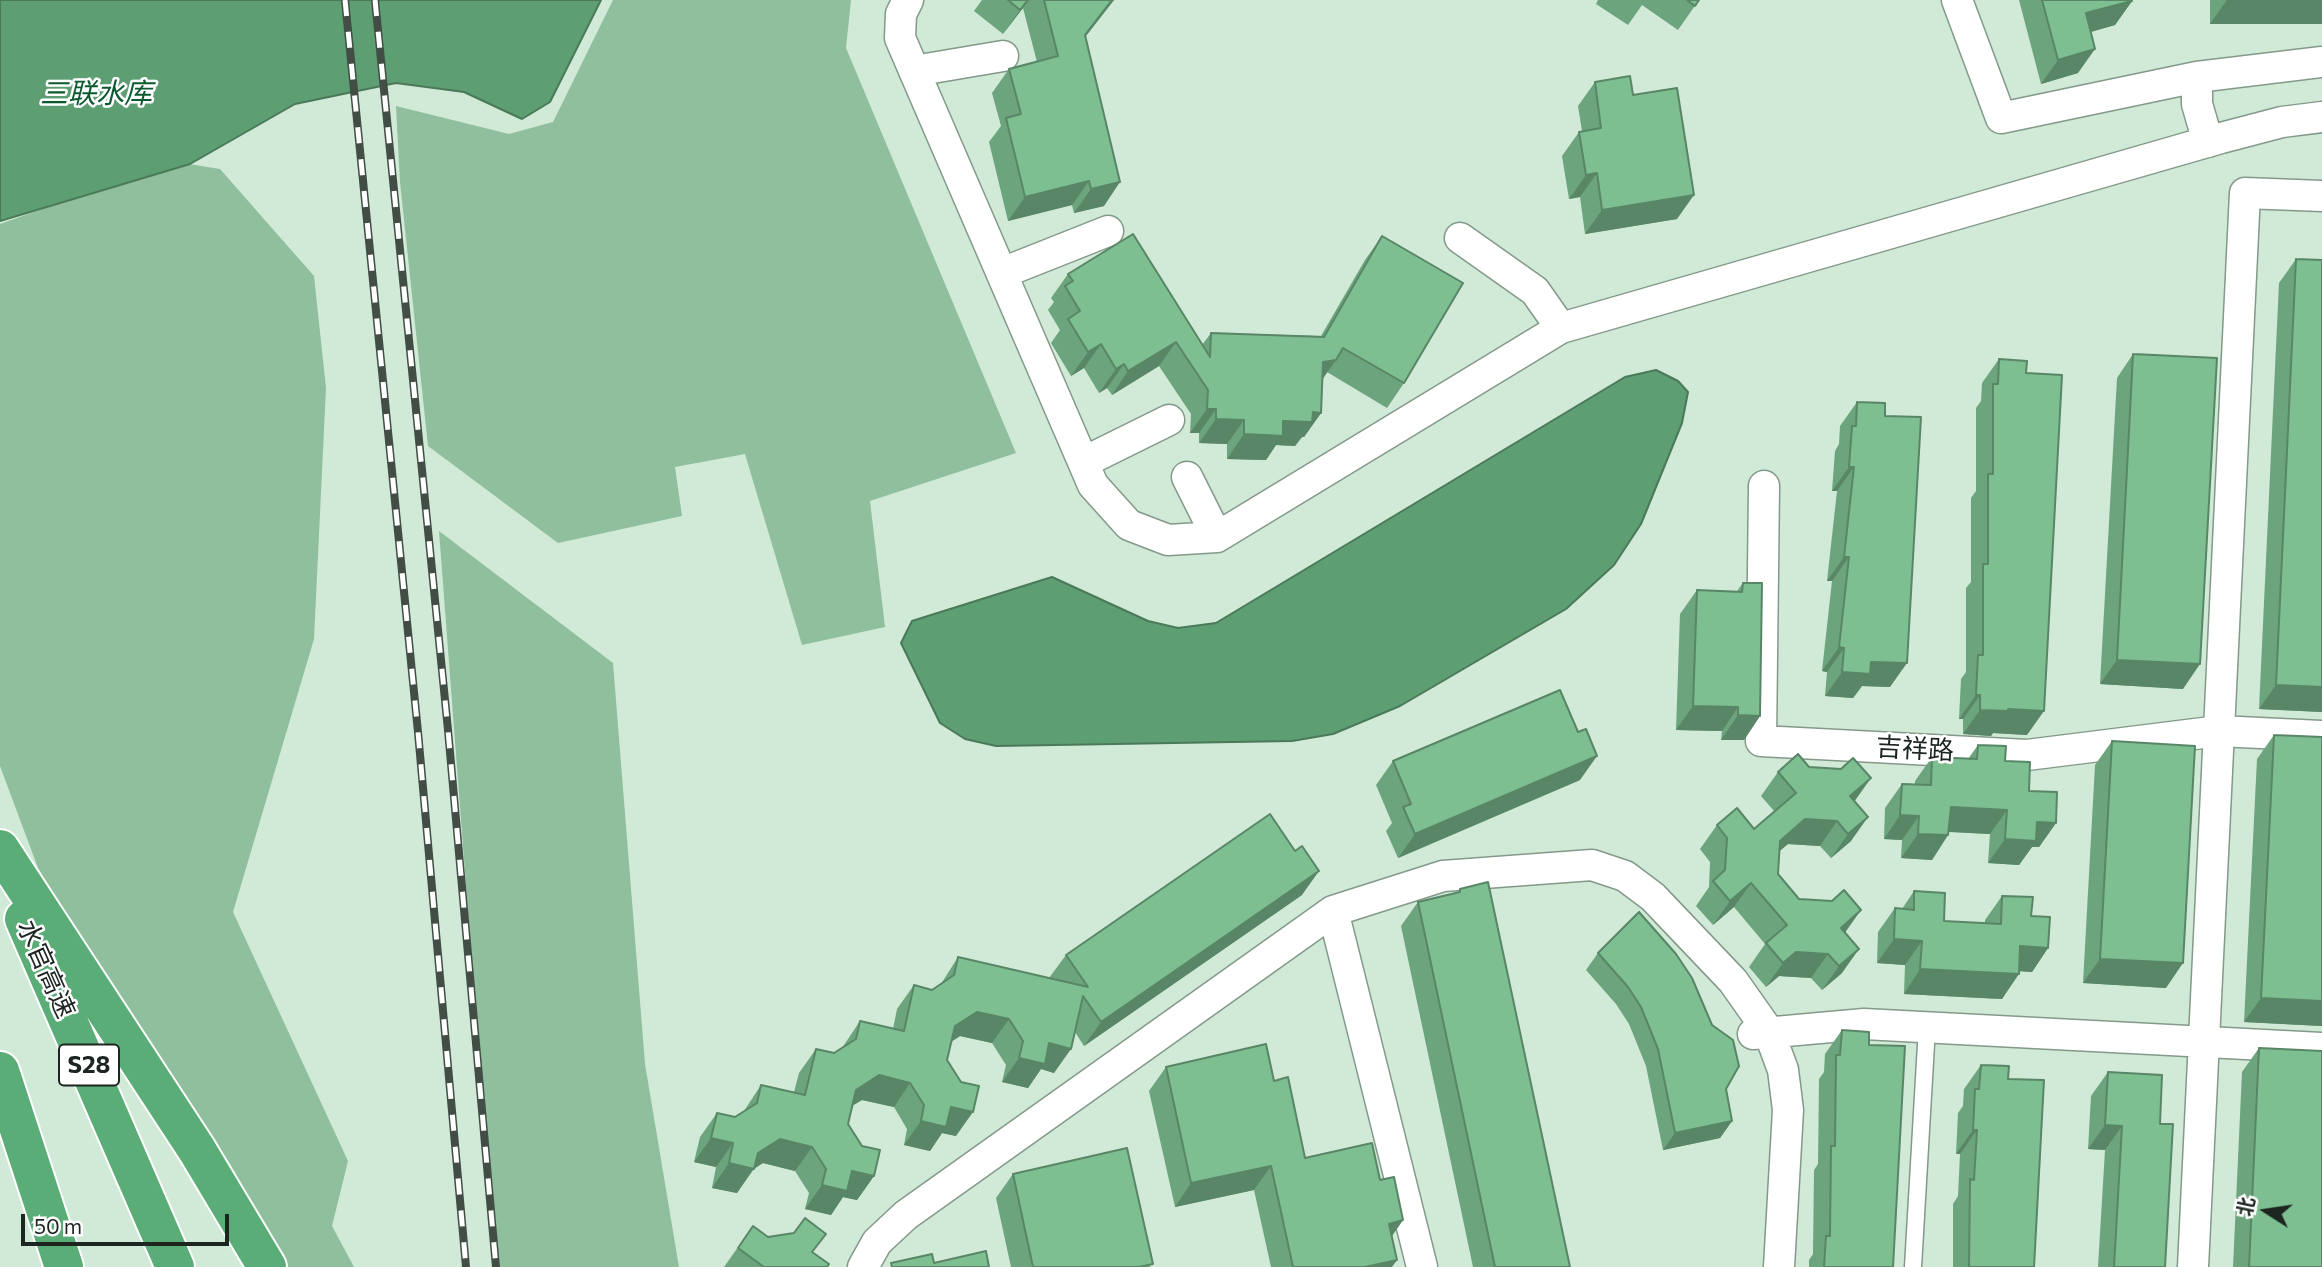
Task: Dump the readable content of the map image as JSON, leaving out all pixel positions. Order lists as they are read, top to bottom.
{
  "streets": {
    "highway": ["水官高速", "S28"],
    "street": ["吉祥路"]
  },
  "water": ["三联水库"],
  "scale_bar": "50 m",
  "north": "left"
}
